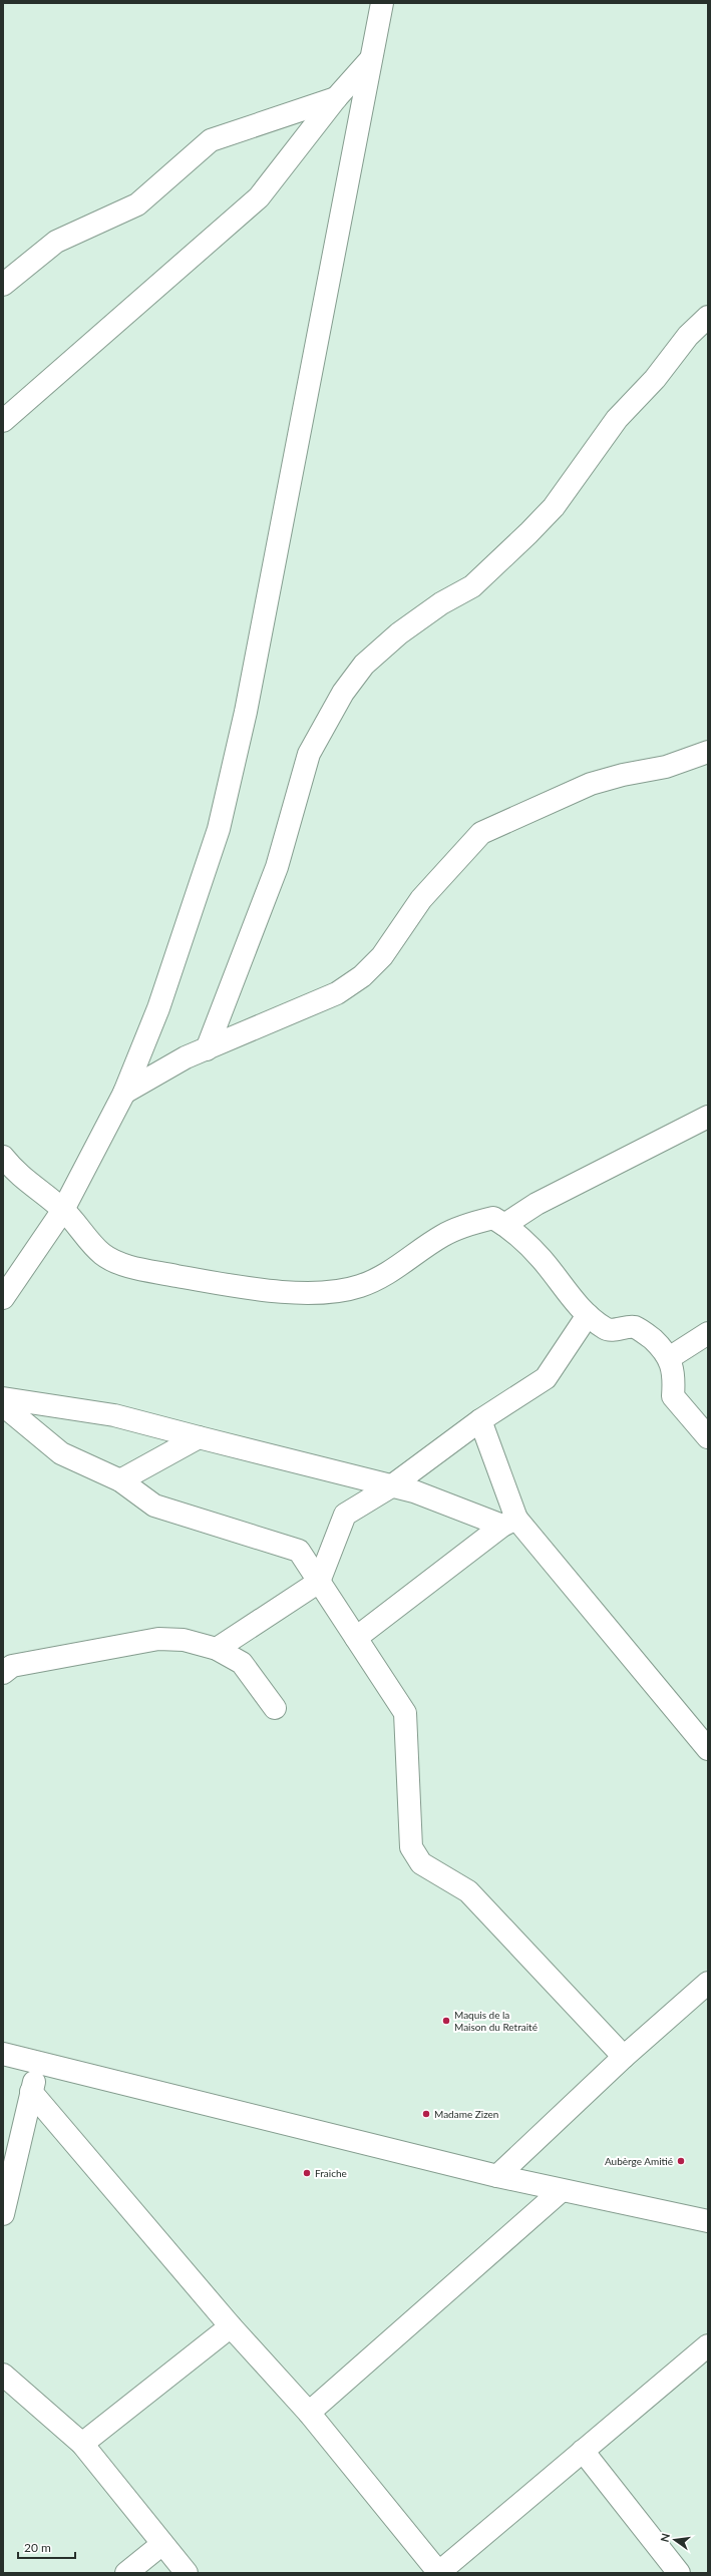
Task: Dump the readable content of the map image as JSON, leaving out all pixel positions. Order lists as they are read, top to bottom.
{
  "places": [
    "Maquis de la Maison du Retraité",
    "Madame Zizen",
    "Aubèrge Amitié",
    "Fraiche"
  ],
  "scale_bar": "20 m",
  "north": "left"
}
